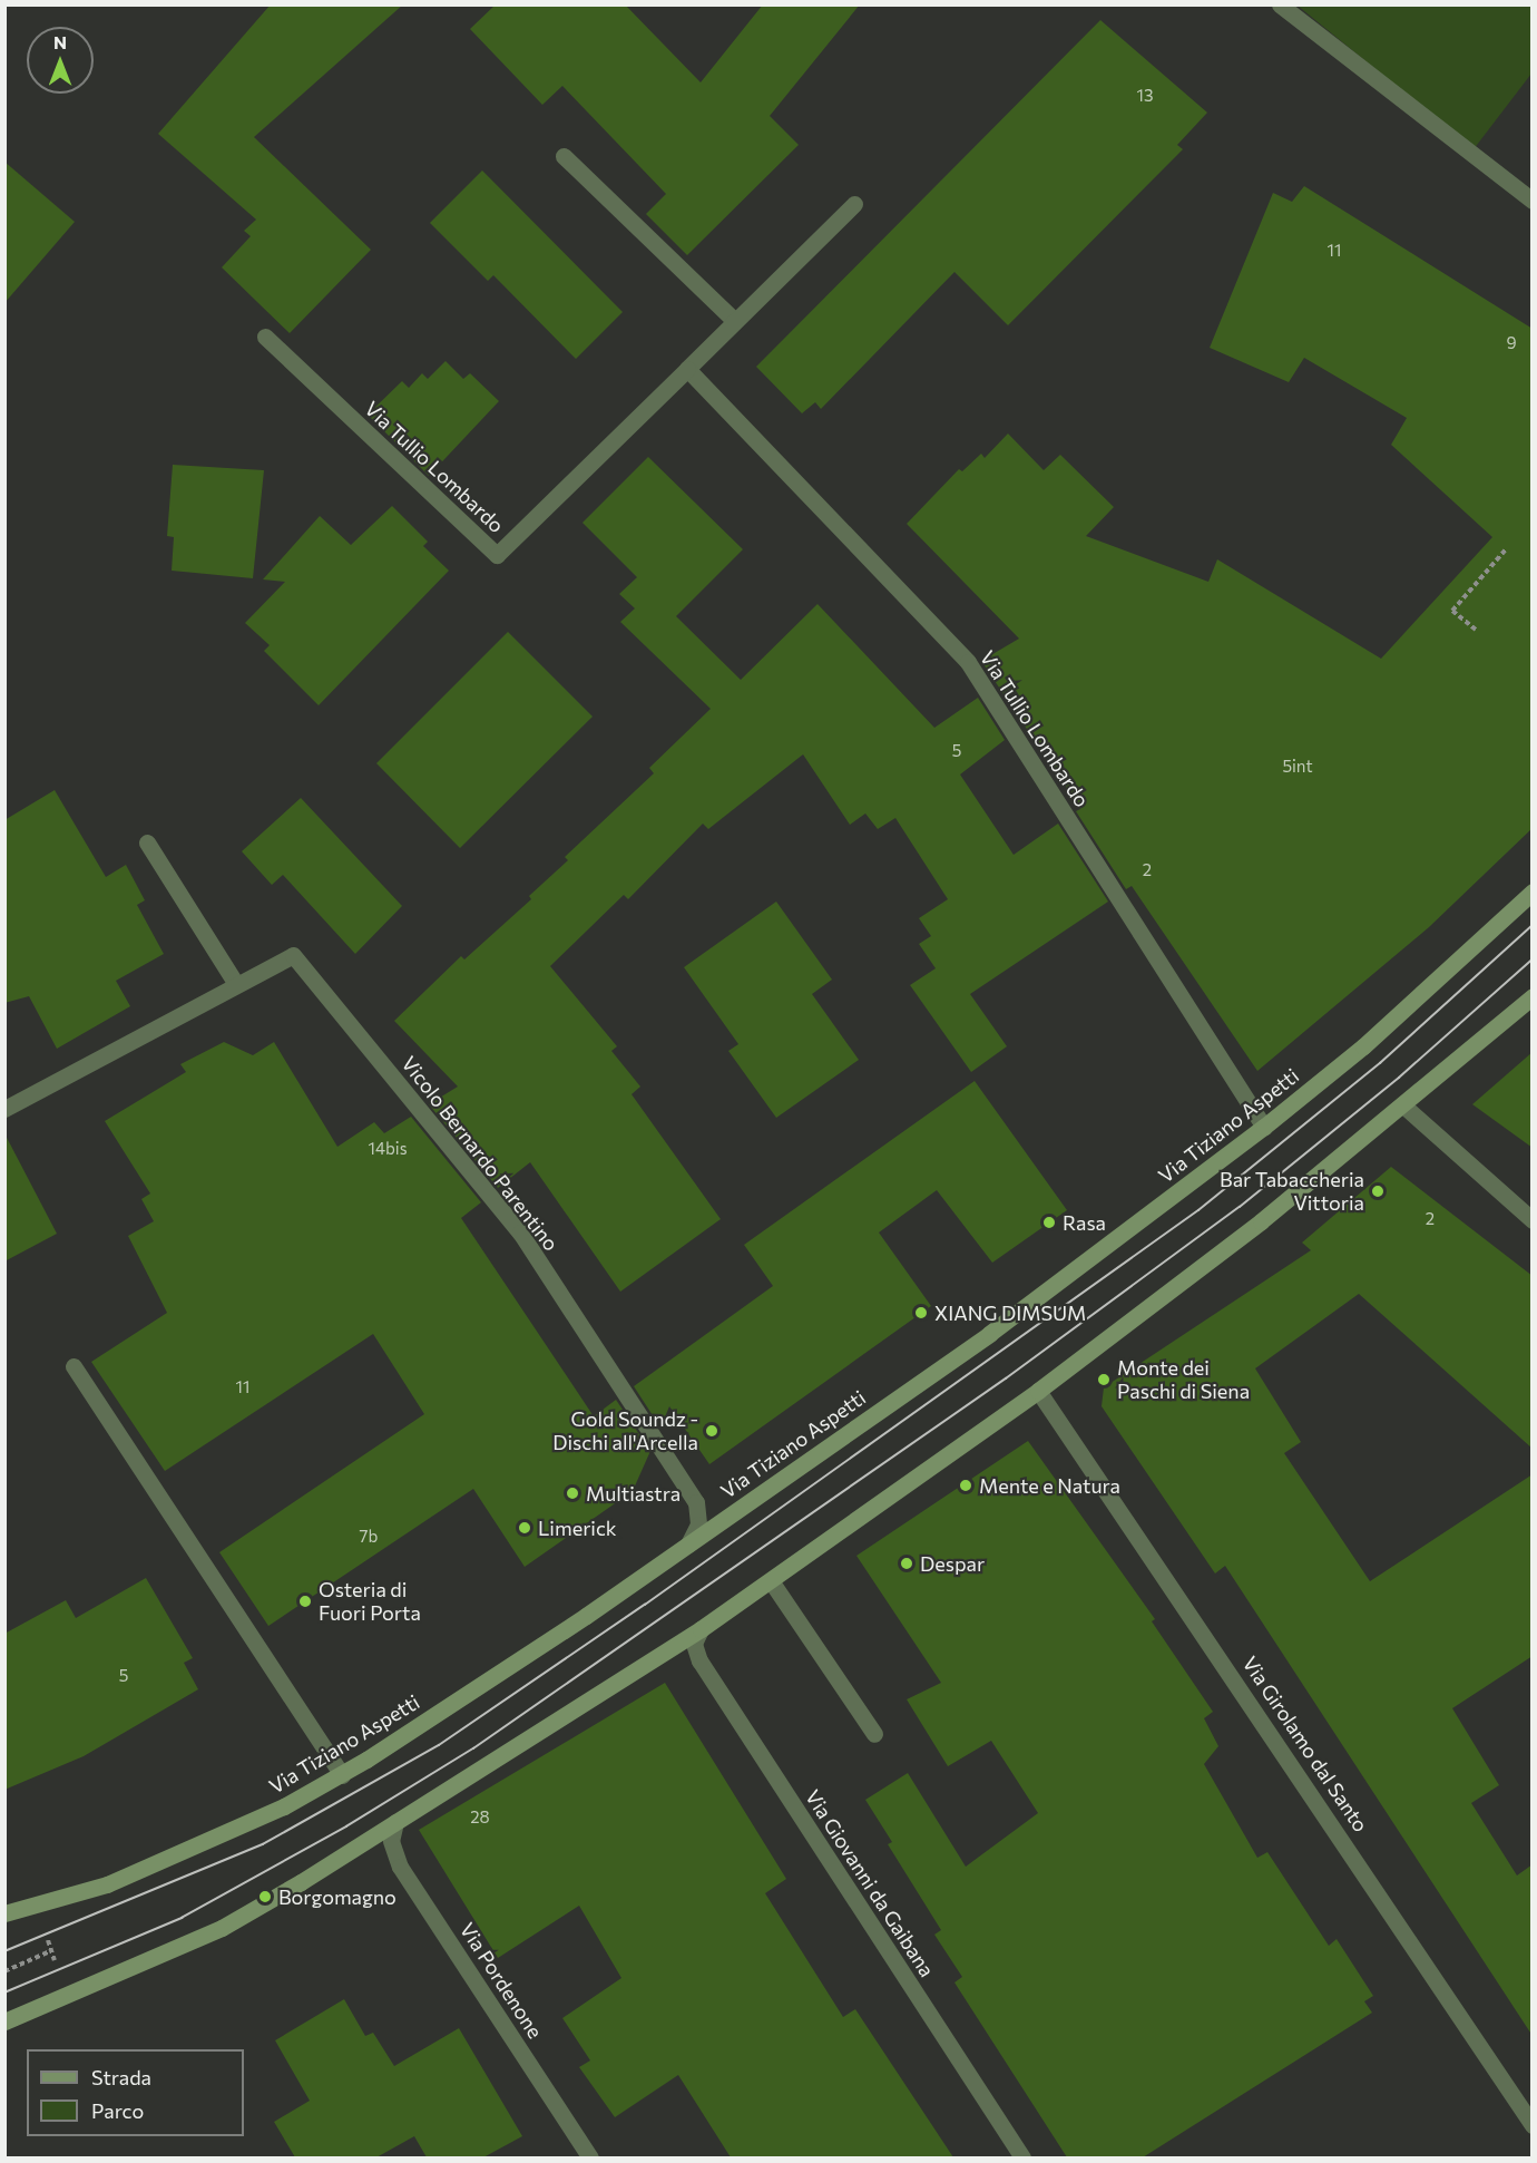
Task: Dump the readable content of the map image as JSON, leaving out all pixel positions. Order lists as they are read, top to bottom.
{
  "streets": {
    "street": [
      "Via Tullio Lombardo",
      "Via Tiziano Aspetti",
      "Vicolo Bernardo Parentino",
      "Via Girolamo dal Santo",
      "Via Giovanni da Gaibana",
      "Via Pordenone"
    ]
  },
  "crossings": [
    ["Via Tullio Lombardo", "Via Tiziano Aspetti"],
    ["Via Tiziano Aspetti", "Vicolo Bernardo Parentino"]
  ],
  "places": [
    "Bar Tabaccheria Vittoria",
    "Rasa",
    "XIANG DIMSUM",
    "Monte dei Paschi di Siena",
    "Gold Soundz - Dischi all'Arcella",
    "Mente e Natura",
    "Multiastra",
    "Limerick",
    "Despar",
    "Osteria di Fuori Porta",
    "Borgomagno"
  ],
  "house_numbers": [
    "13",
    "11",
    "9",
    "5",
    "5int",
    "2",
    "14bis",
    "2",
    "11",
    "7b",
    "5",
    "28"
  ],
  "legend": ["Strada", "Parco"],
  "north": "top"
}
